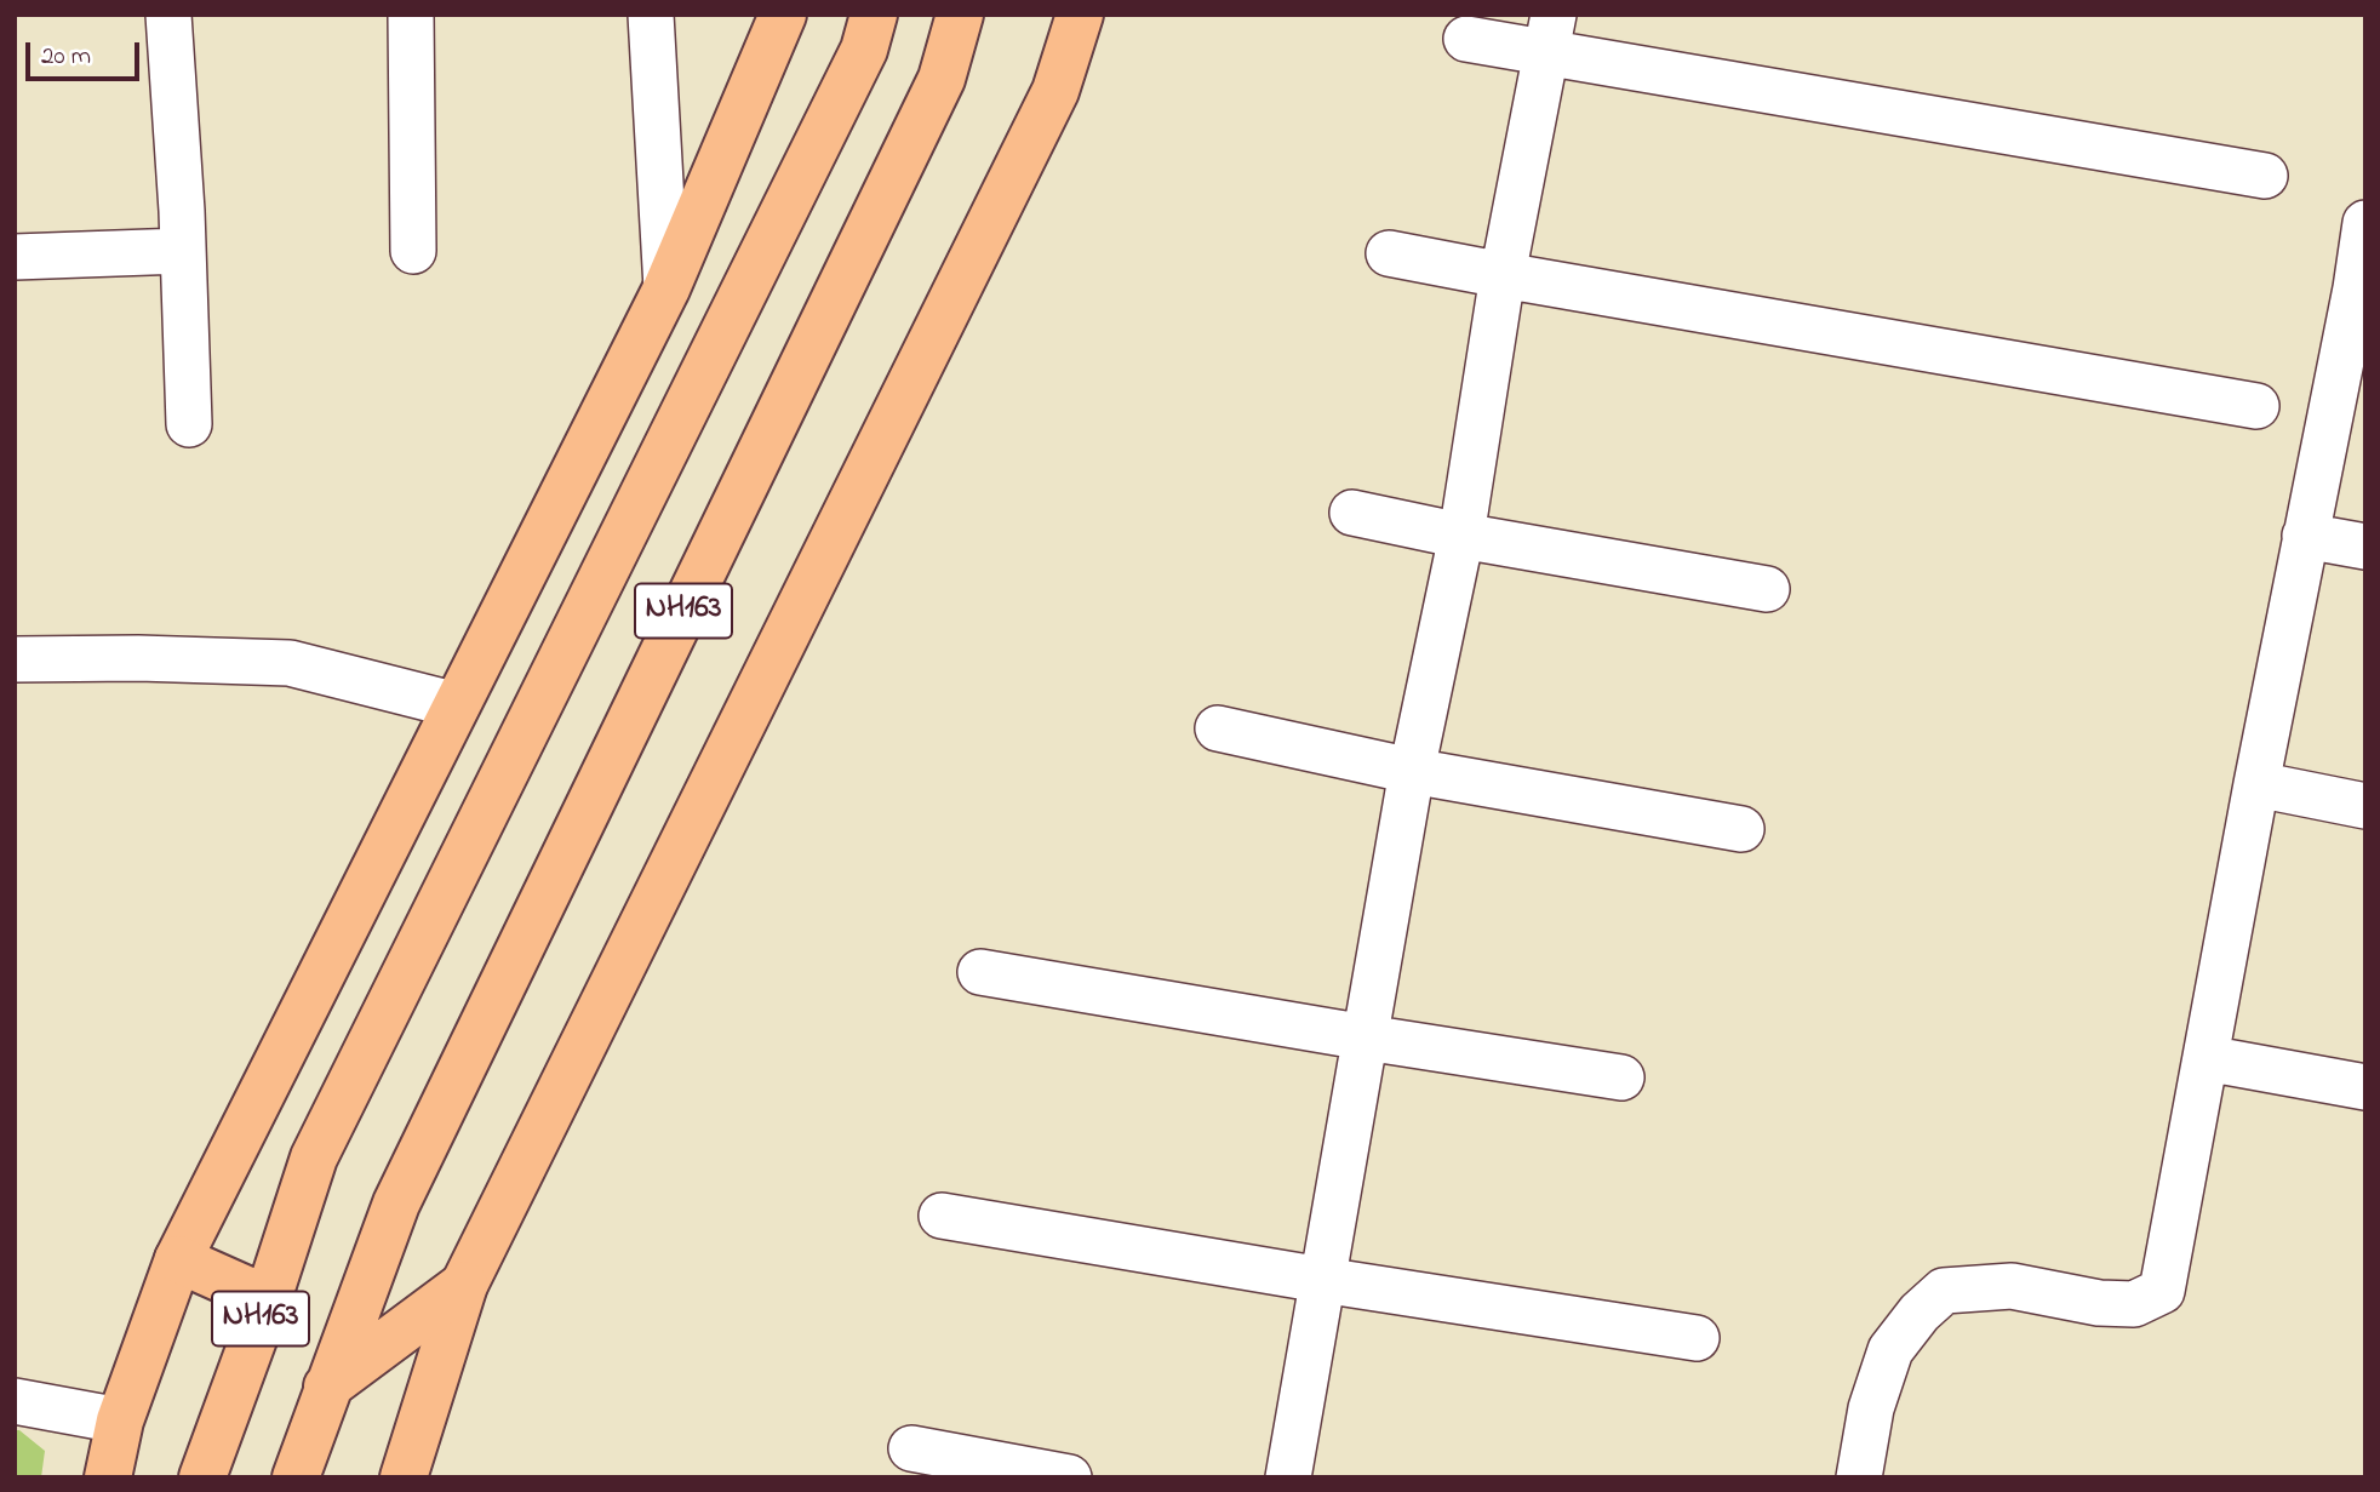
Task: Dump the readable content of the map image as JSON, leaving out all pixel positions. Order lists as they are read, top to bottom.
{
  "streets": {
    "main road": ["NH163"]
  },
  "scale_bar": "20 m"
}
